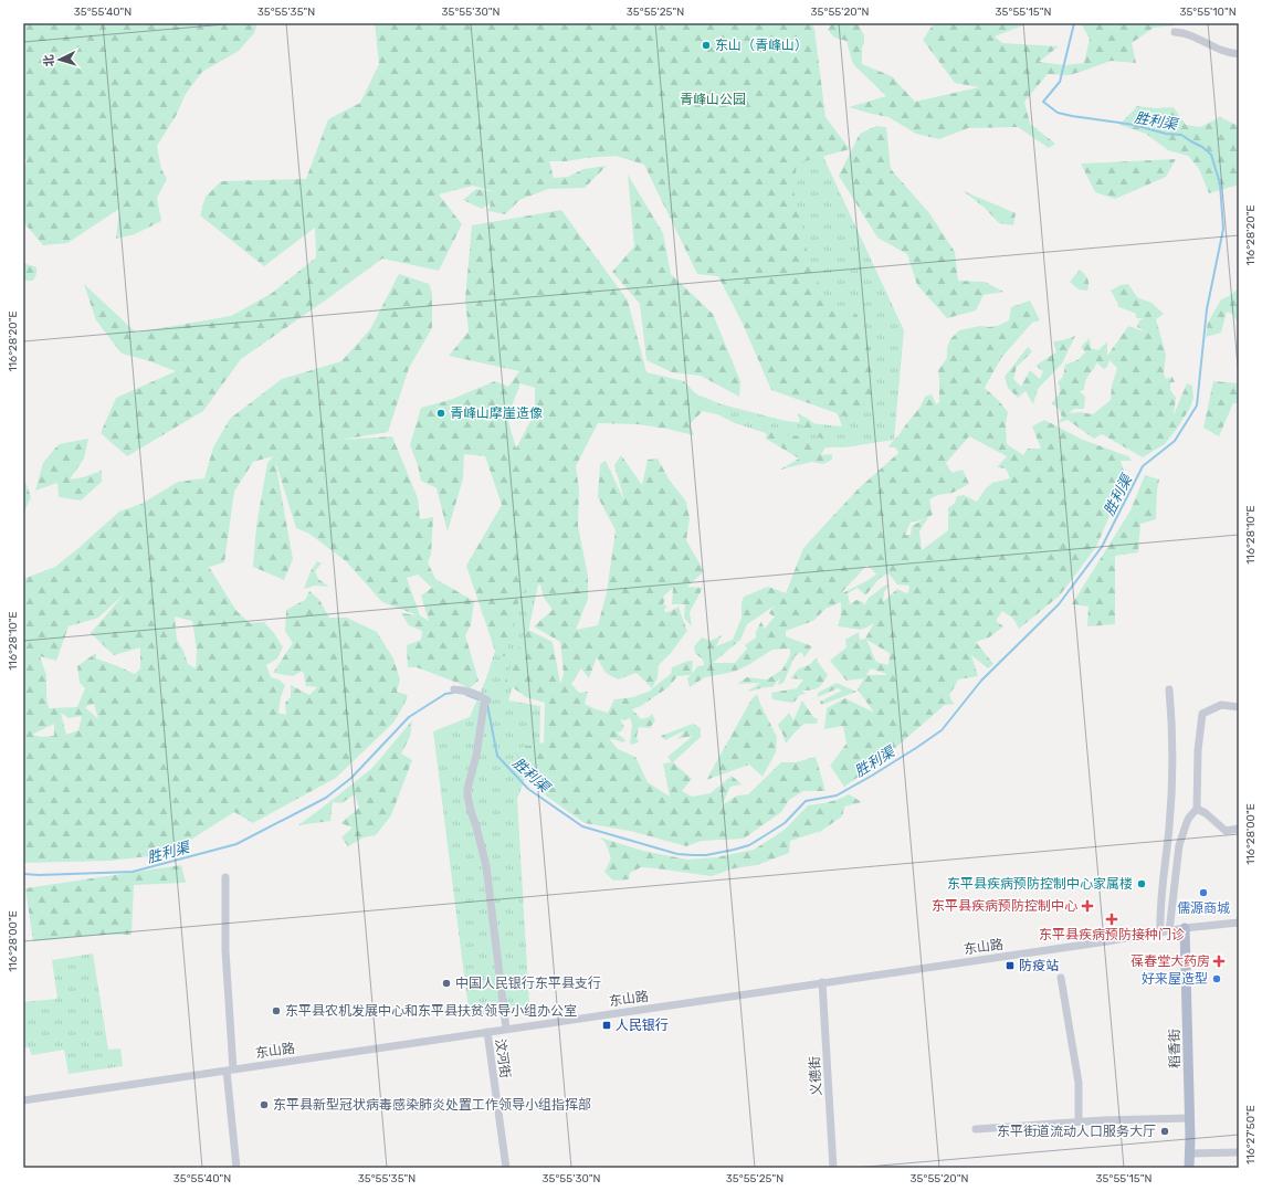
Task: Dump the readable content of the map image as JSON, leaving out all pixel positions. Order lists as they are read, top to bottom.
{
  "streets": {
    "main road": ["稻香街"],
    "street": ["东山路", "汶河街", "义德街"]
  },
  "crossings": [
    ["东山路", "稻香街"],
    ["东山路", "汶河街"],
    ["东山路", "义德街"]
  ],
  "water": ["胜利渠"],
  "parks": ["青峰山公园"],
  "places": {
    "other": [
      "东山（青峰山）",
      "青峰山摩崖造像",
      "东平县疾病预防控制中心家属楼",
      "儒源商城",
      "好来屋造型",
      "中国人民银行东平县支行",
      "东平县农机发展中心和东平县扶贫领导小组办公室",
      "东平县新型冠状病毒感染肺炎处置工作领导小组指挥部",
      "东平街道流动人口服务大厅"
    ],
    "health": ["东平县疾病预防控制中心", "东平县疾病预防接种门诊", "葆春堂大药房"],
    "transit": ["防疫站", "人民银行"]
  },
  "north": "left",
  "coordinates": [
    "35°55'40\"N",
    "35°55'35\"N",
    "35°55'30\"N",
    "35°55'25\"N",
    "35°55'20\"N",
    "35°55'15\"N",
    "35°55'10\"N",
    "116°28'20\"E",
    "116°28'10\"E",
    "116°28'00\"E",
    "116°27'50\"E"
  ]
}
